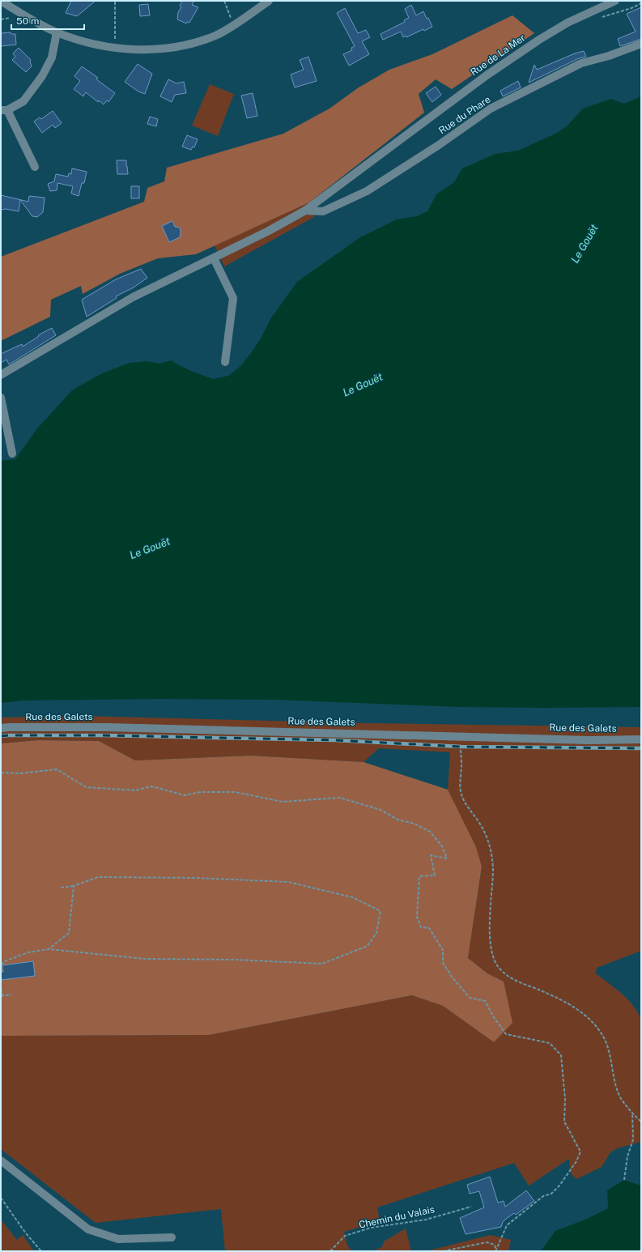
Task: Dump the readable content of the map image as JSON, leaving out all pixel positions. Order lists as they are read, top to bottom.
{
  "streets": {
    "street": ["Rue de La Mer", "Rue du Phare", "Rue des Galets"],
    "path": ["Chemin du Valais"]
  },
  "crossings": [
    ["Rue de La Mer", "Rue du Phare"]
  ],
  "water": ["Le Gouët"],
  "scale_bar": "50 m"
}
